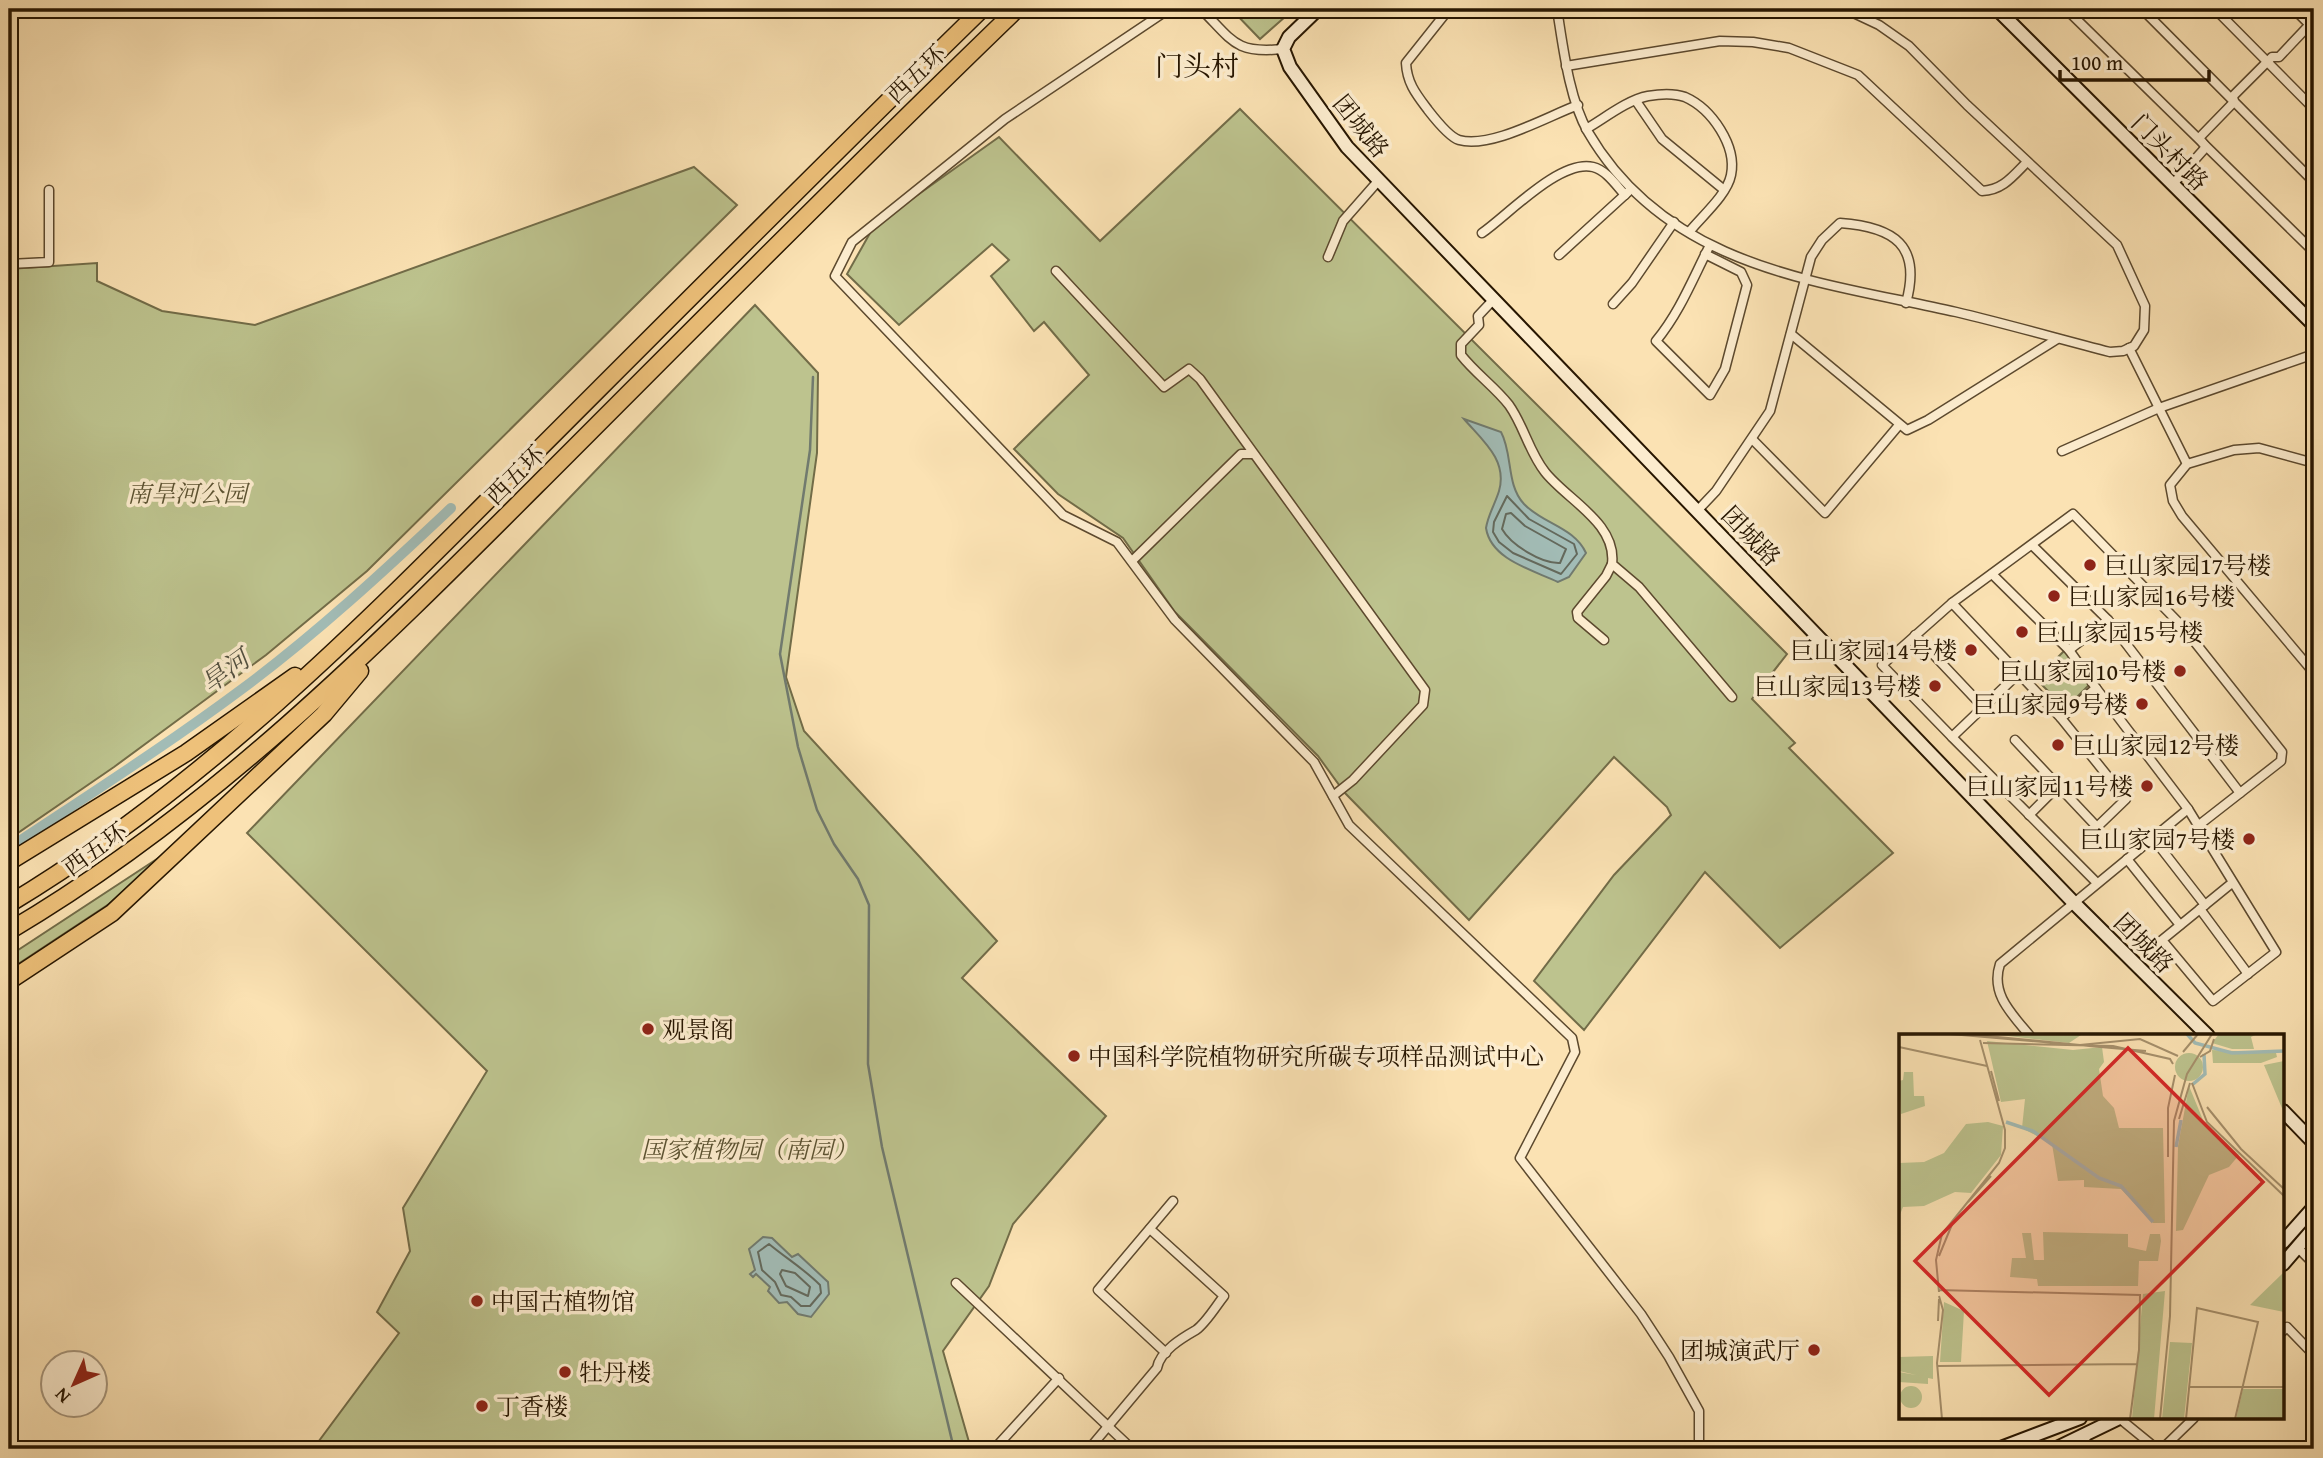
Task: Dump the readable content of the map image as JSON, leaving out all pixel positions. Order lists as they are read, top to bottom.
{
  "streets": {
    "highway": ["西五环"],
    "street": ["团城路", "门头村路"]
  },
  "districts": ["门头村"],
  "water": ["旱河"],
  "parks": ["南旱河公园", "国家植物园（南园）"],
  "places": [
    "巨山家园17号楼",
    "巨山家园16号楼",
    "巨山家园15号楼",
    "巨山家园14号楼",
    "巨山家园10号楼",
    "巨山家园13号楼",
    "巨山家园9号楼",
    "巨山家园12号楼",
    "巨山家园11号楼",
    "巨山家园7号楼",
    "观景阁",
    "中国科学院植物研究所碳专项样品测试中心",
    "中国古植物馆",
    "团城演武厅",
    "牡丹楼",
    "丁香楼"
  ],
  "scale_bar": "100 m",
  "north": "bottom left"
}
